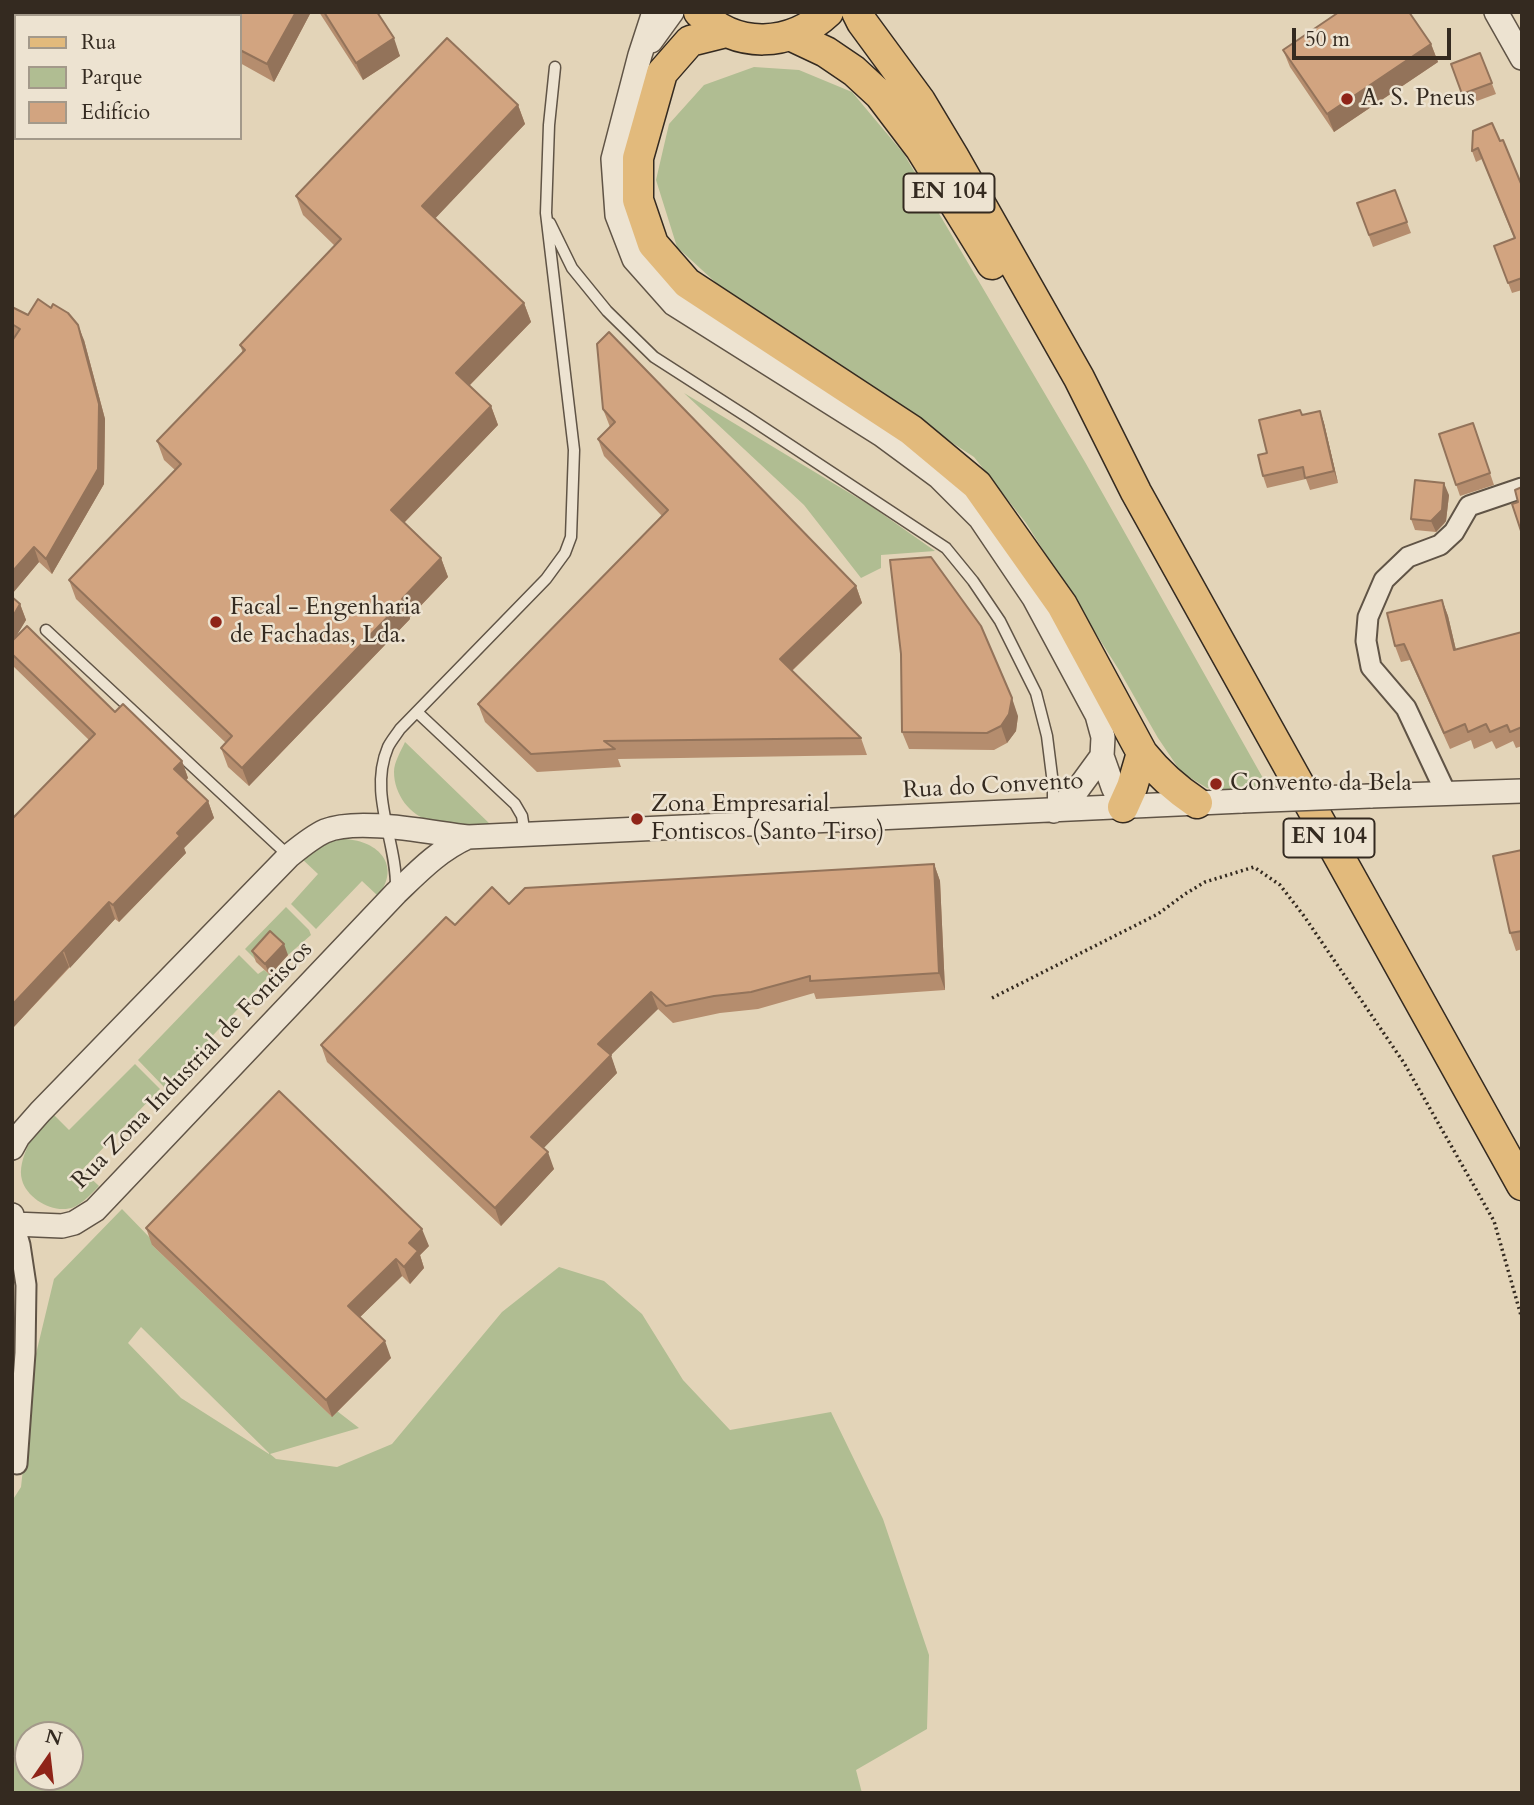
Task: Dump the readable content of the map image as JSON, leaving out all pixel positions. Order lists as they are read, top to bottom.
{
  "streets": {
    "main road": ["EN 104"],
    "street": ["Rua do Convento", "Rua Zona Industrial de Fontiscos"]
  },
  "crossings": [
    ["Rua do Convento", "Rua Zona Industrial de Fontiscos"]
  ],
  "places": [
    "A. S. Pneus",
    "Facal - Engenharia de Fachadas, Lda.",
    "Convento da Bela",
    "Zona Empresarial Fontiscos (Santo Tirso)"
  ],
  "legend": ["Rua", "Parque", "Edifício"],
  "scale_bar": "50 m",
  "north": "top"
}
